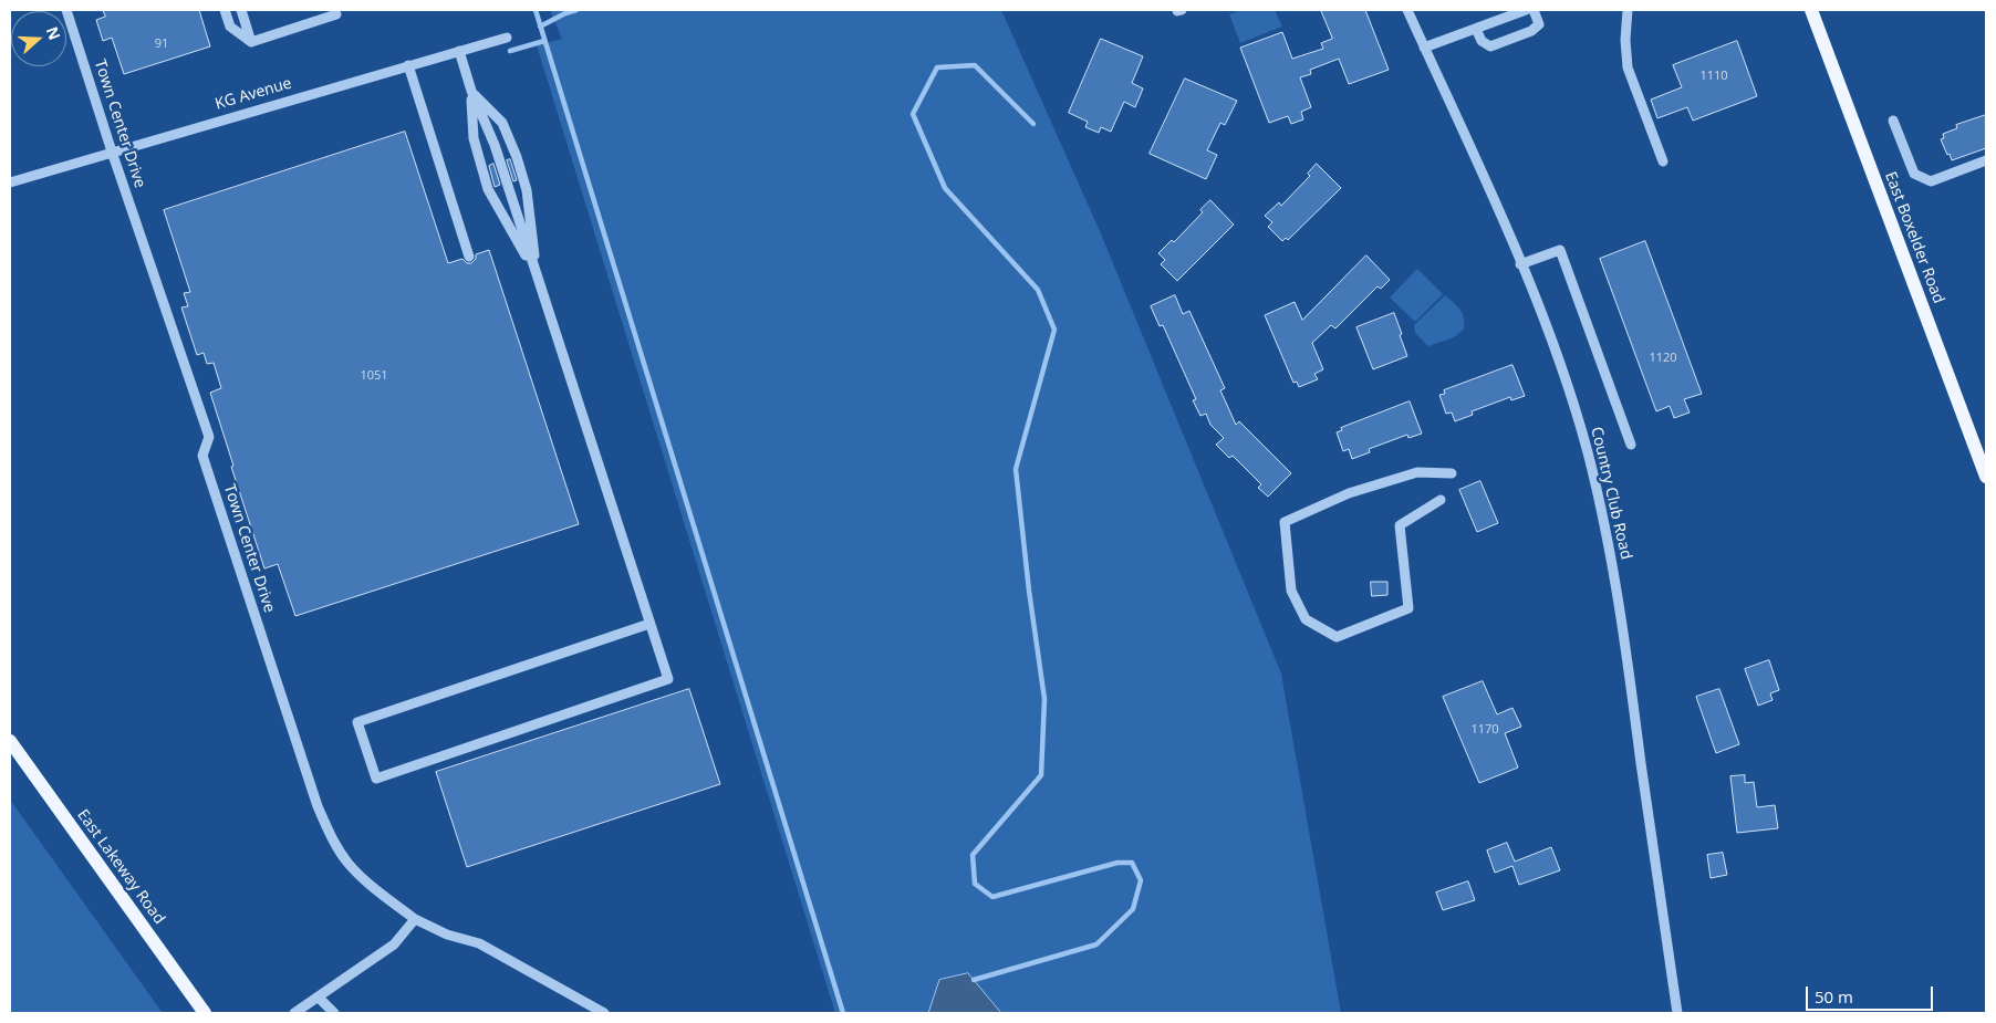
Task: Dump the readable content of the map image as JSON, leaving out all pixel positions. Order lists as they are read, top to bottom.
{
  "streets": {
    "main road": ["East Boxelder Road", "East Lakeway Road"],
    "street": ["KG Avenue", "Town Center Drive", "Country Club Road"]
  },
  "crossings": [
    ["KG Avenue", "Town Center Drive"]
  ],
  "house_numbers": [
    "91",
    "1110",
    "1120",
    "1051",
    "1170"
  ],
  "scale_bar": "50 m",
  "north": "right"
}
